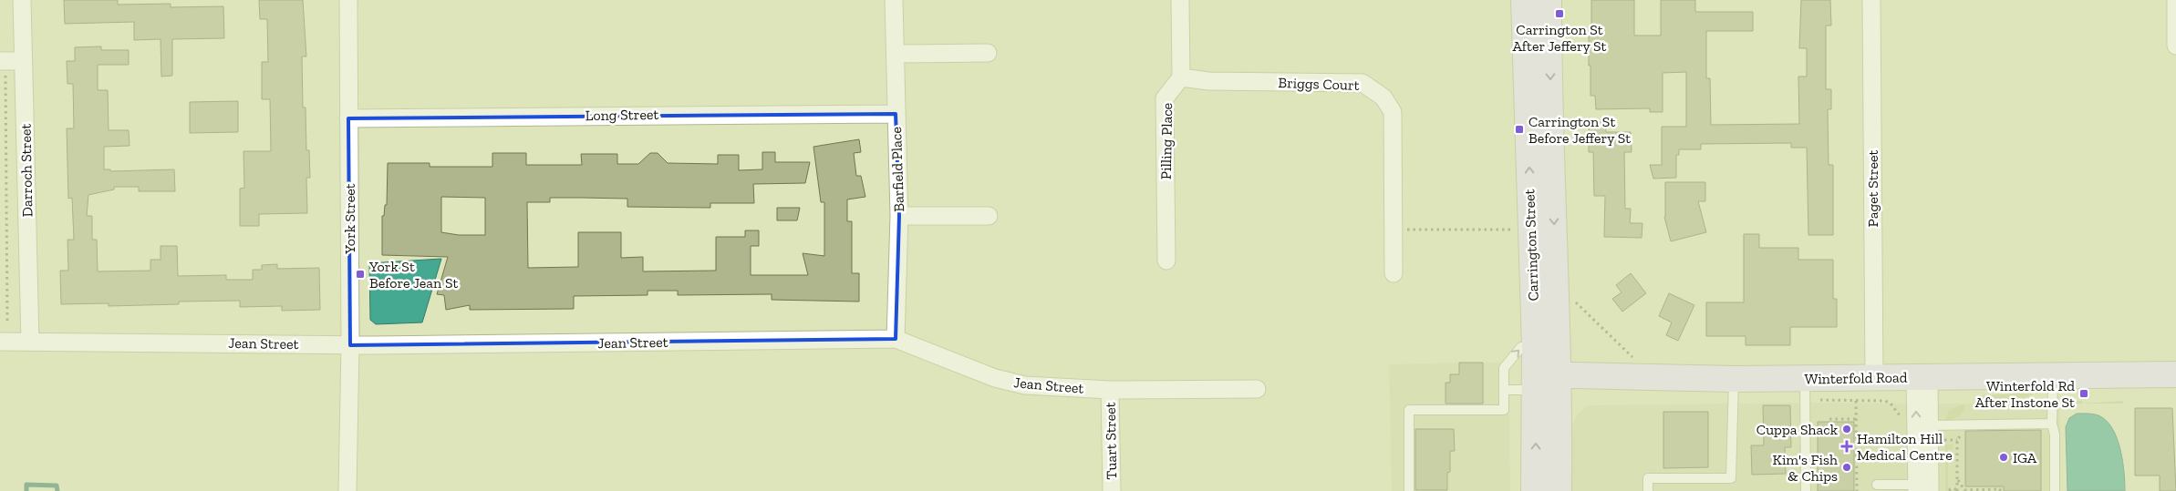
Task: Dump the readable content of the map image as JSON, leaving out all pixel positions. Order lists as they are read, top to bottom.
{
  "streets": {
    "main road": ["Carrington Street", "Winterfold Road"],
    "street": [
      "Briggs Court",
      "Long Street",
      "Pilling Place",
      "Barfield Place",
      "Darroch Street",
      "Paget Street",
      "York Street",
      "Jean Street",
      "Tuart Street"
    ]
  },
  "crossings": [
    ["Briggs Court", "Pilling Place"],
    ["Long Street", "Barfield Place"],
    ["Long Street", "York Street"],
    ["Barfield Place", "Jean Street"],
    ["Darroch Street", "Jean Street"],
    ["Paget Street", "Winterfold Road"],
    ["York Street", "Jean Street"],
    ["Carrington Street", "Winterfold Road"],
    ["Jean Street", "Tuart Street"]
  ],
  "places": {
    "transit": [
      "Carrington St After Jeffery St",
      "Carrington St Before Jeffery St",
      "York St Before Jean St",
      "Winterfold Rd After Instone St"
    ],
    "other": ["Cuppa Shack", "IGA", "Kim's Fish & Chips"],
    "health": ["Hamilton Hill Medical Centre"]
  }
}
